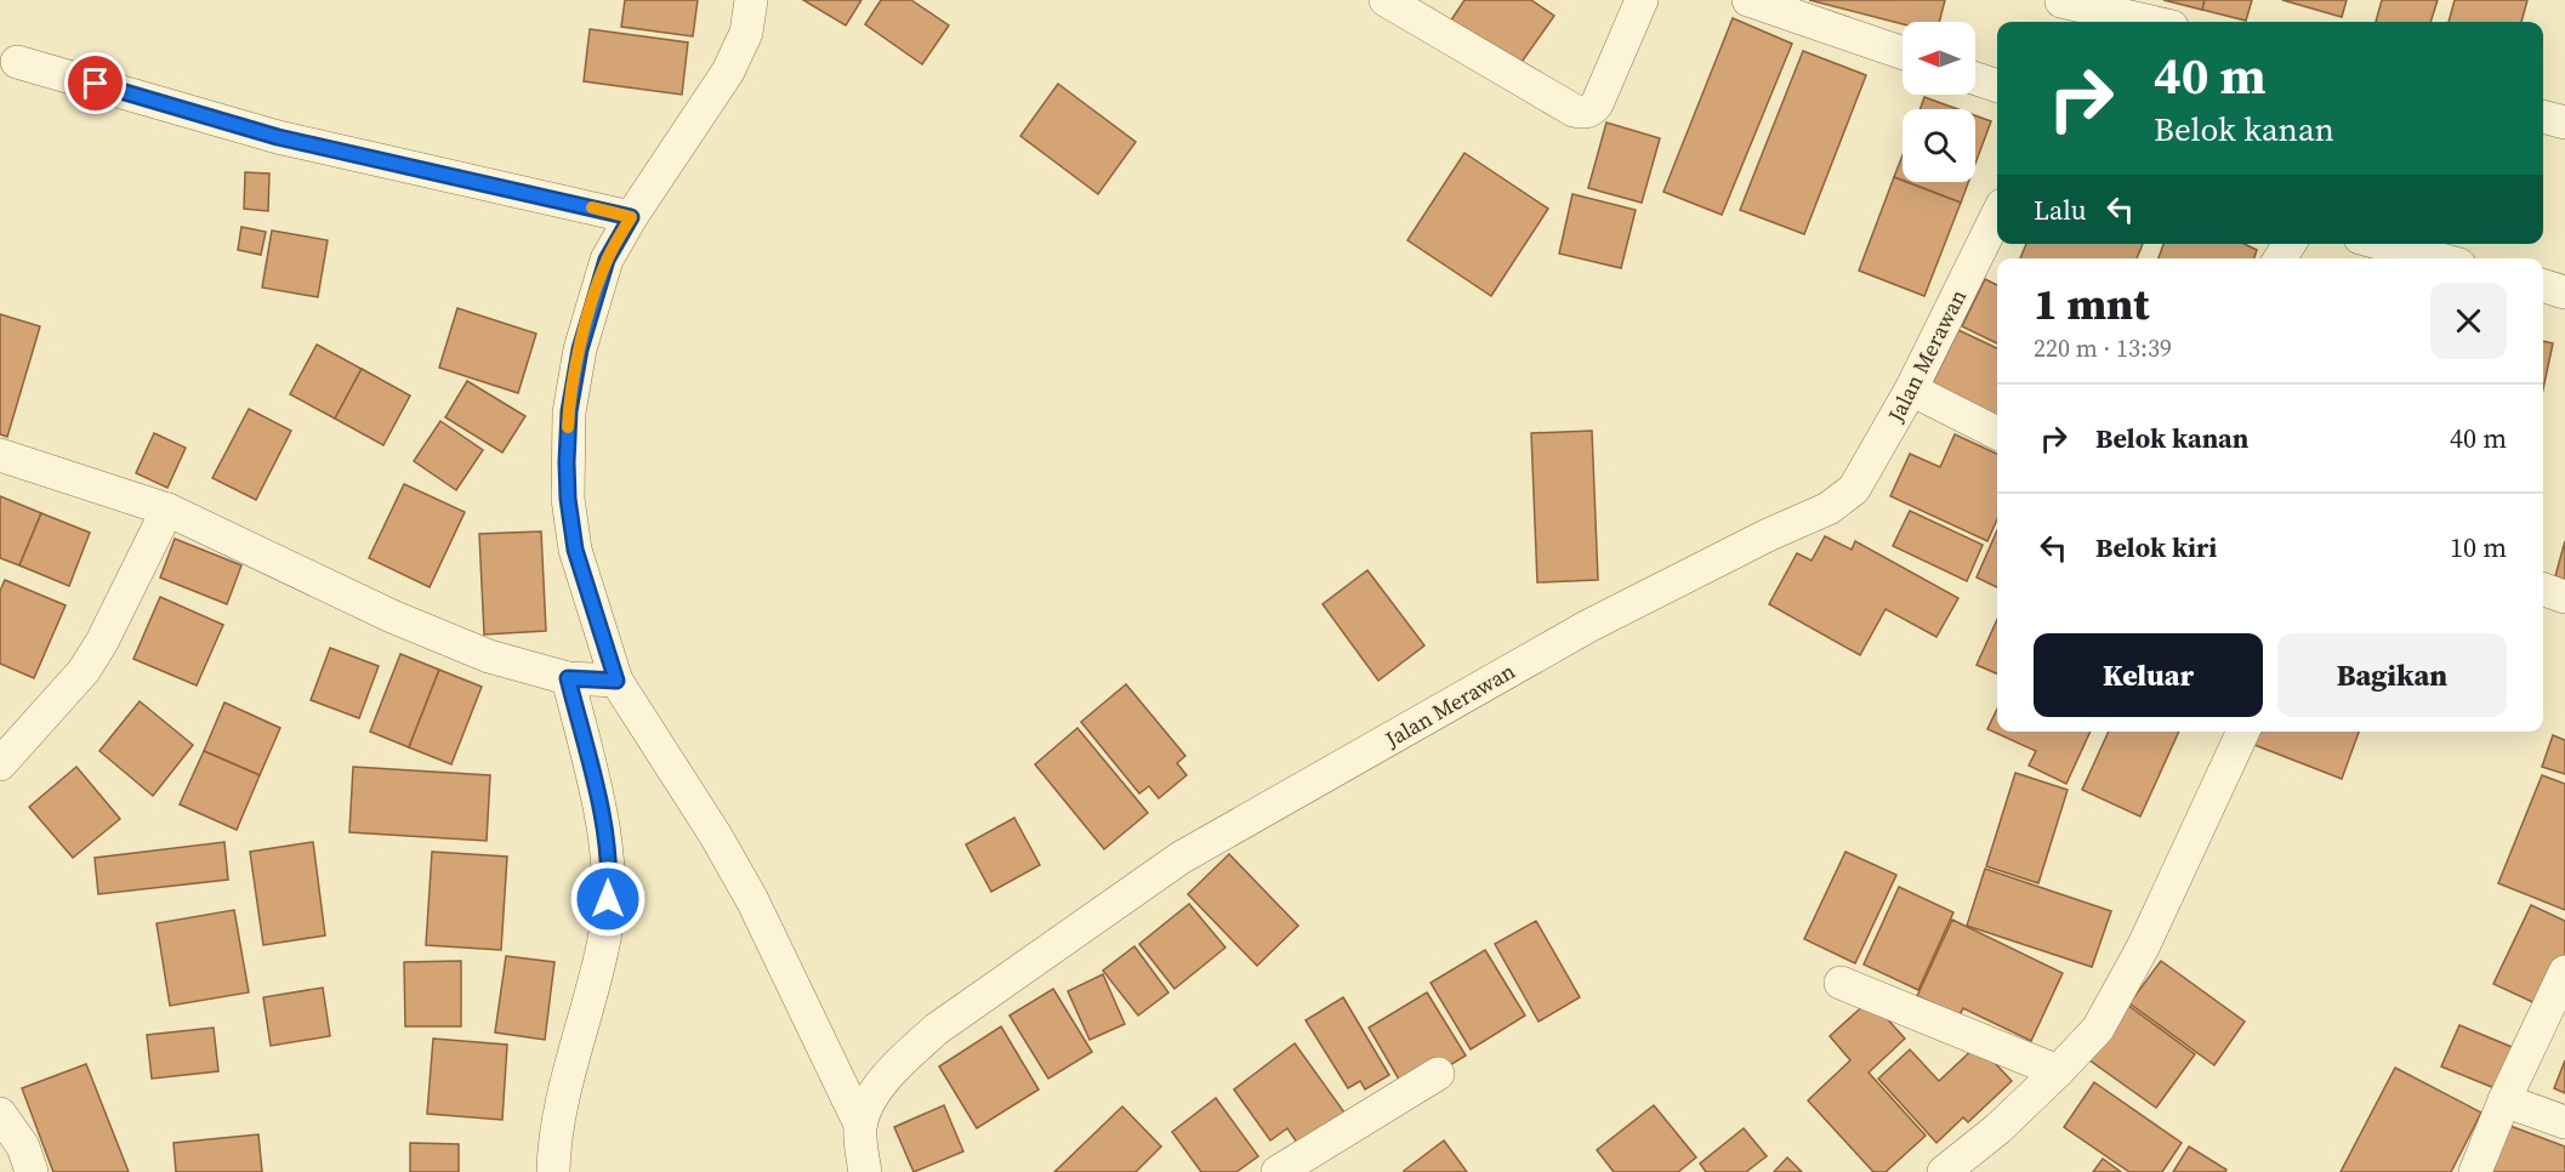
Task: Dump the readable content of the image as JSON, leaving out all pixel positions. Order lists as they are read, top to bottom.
{
  "streets": {
    "street": ["Jalan Merawan"]
  },
  "north": "left",
  "page": {
    "turn": ["40 m", "Belok kanan"],
    "then": "Lalu",
    "heading": ["1 mnt", "220 m · 13:39"],
    "list": [
      {
        "name": "Belok kanan",
        "value": "40 m"
      },
      {
        "name": "Belok kiri",
        "value": "10 m"
      }
    ],
    "buttons": ["Keluar", "Bagikan"]
  }
}
